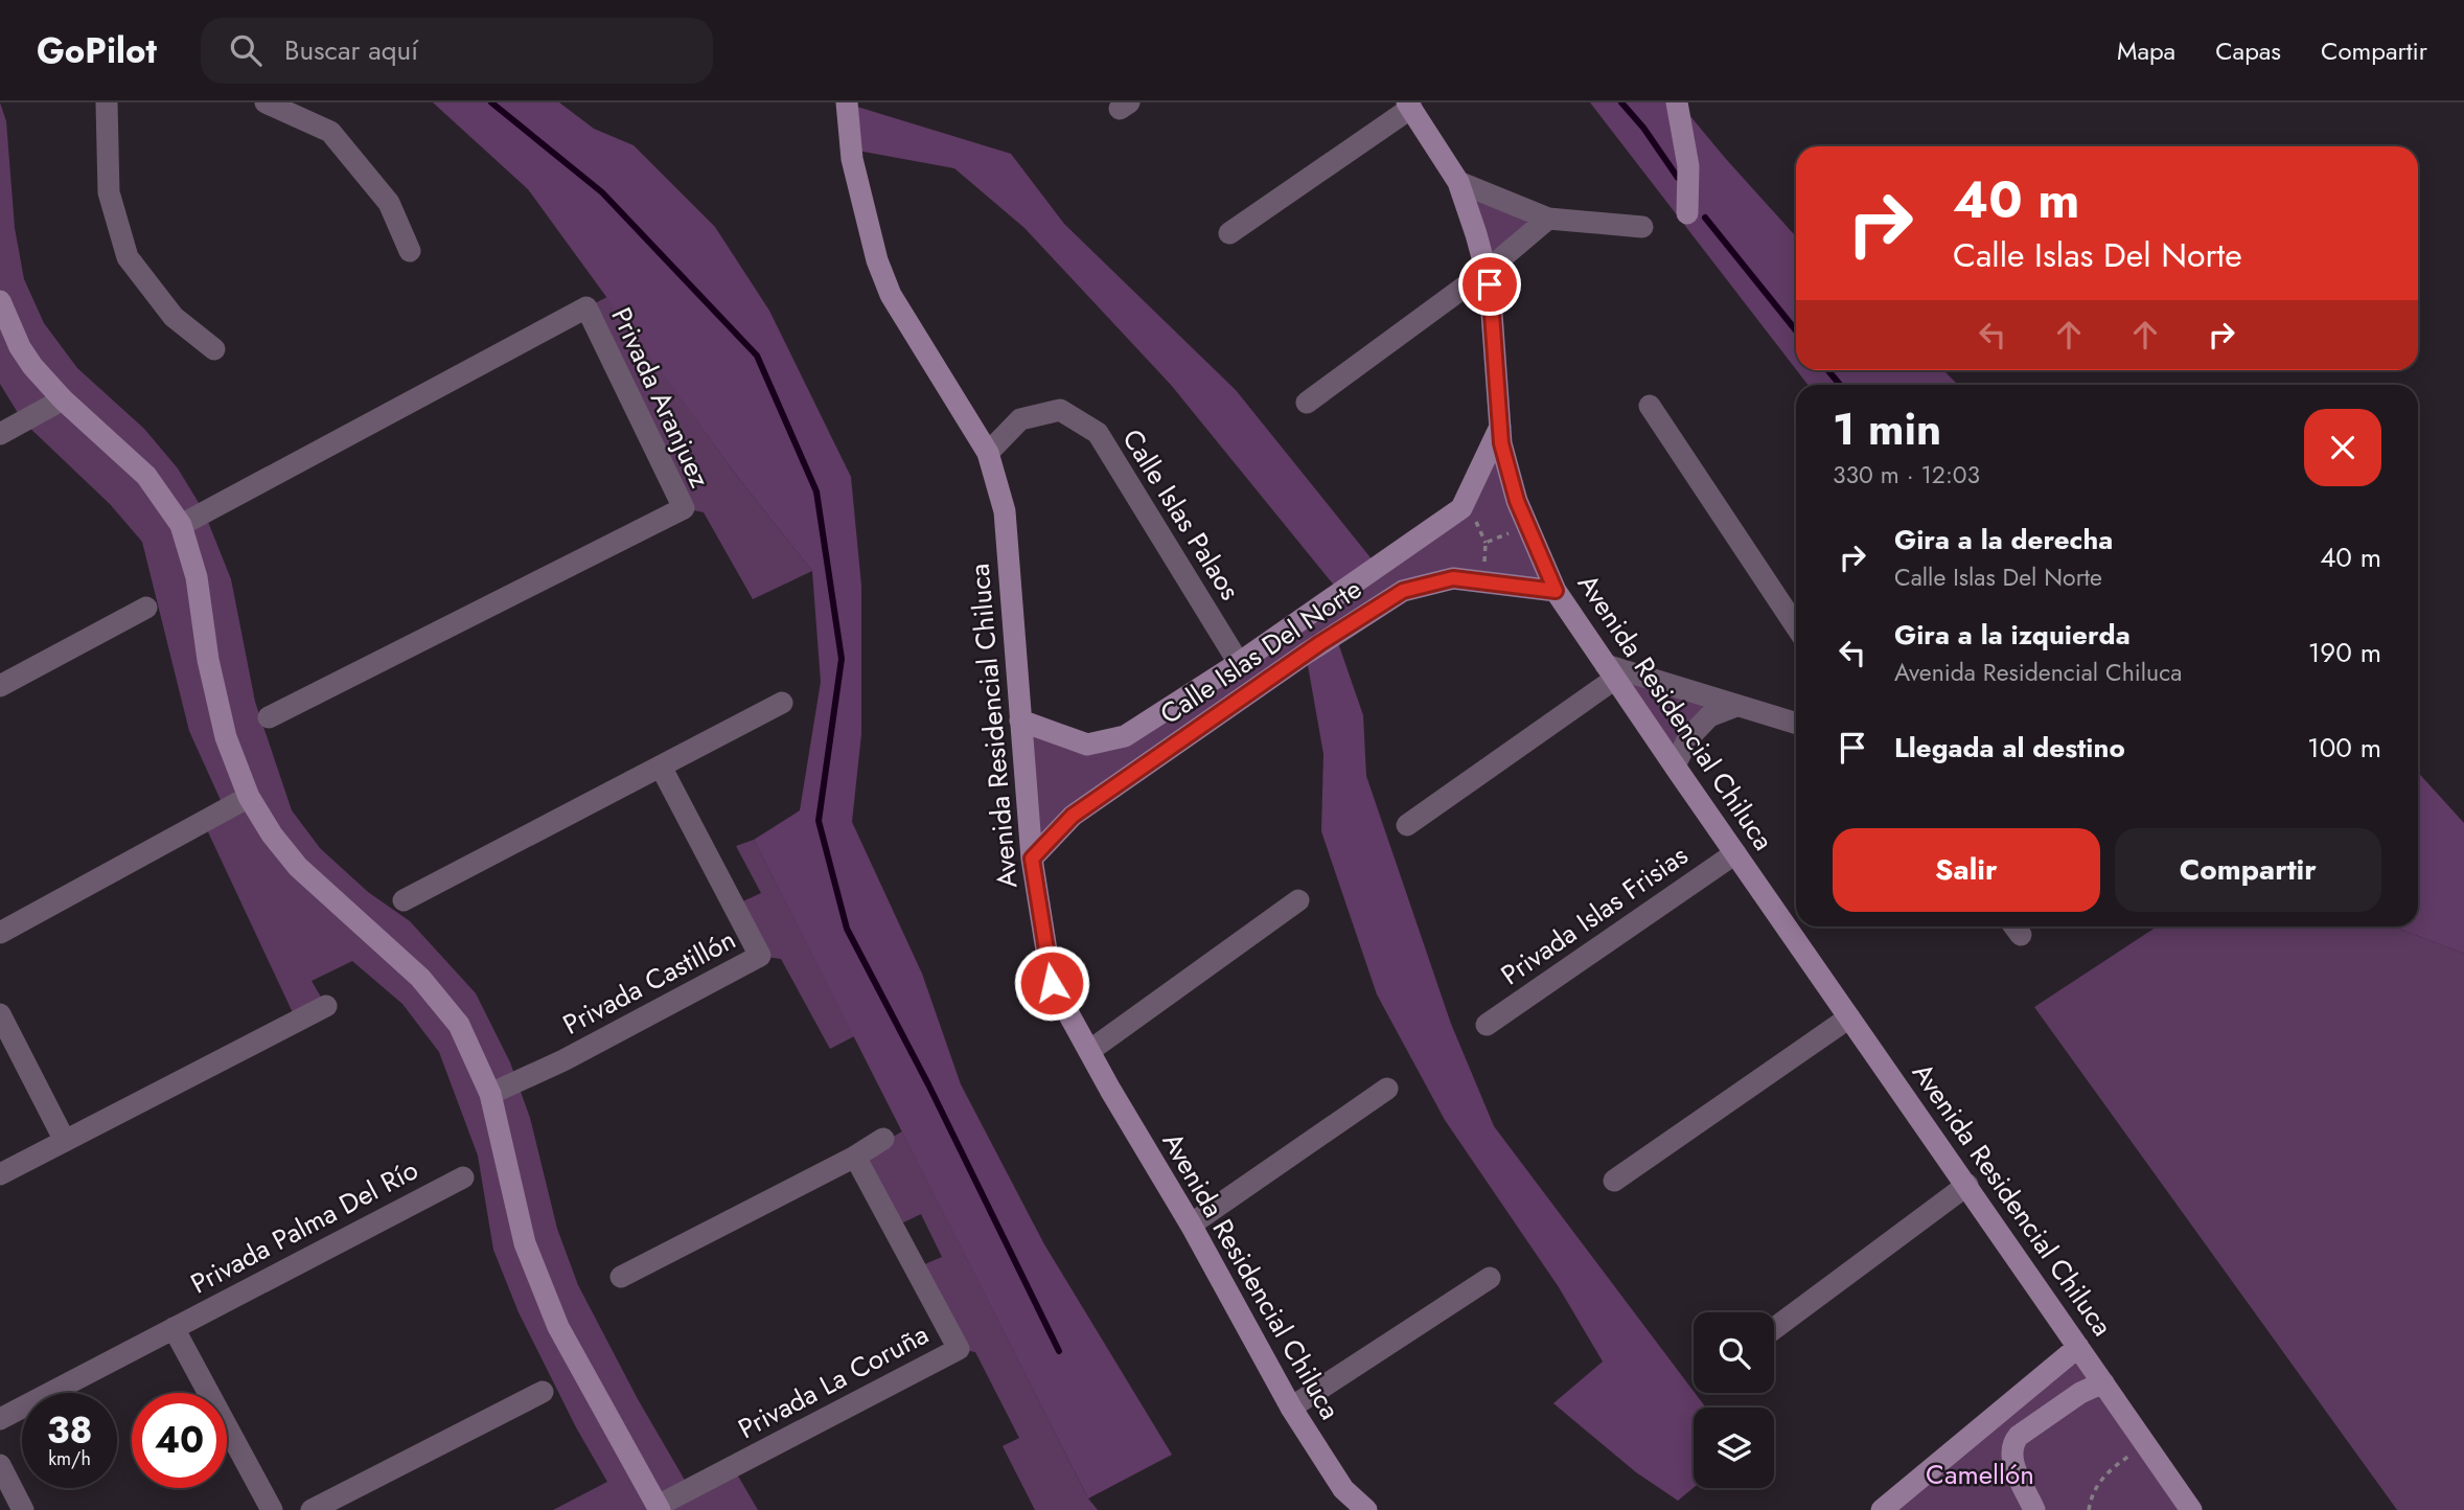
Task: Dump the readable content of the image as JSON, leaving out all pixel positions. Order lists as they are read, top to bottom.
{
  "streets": {
    "street": [
      "Privada Aranjuez",
      "Calle Islas Palaos",
      "Calle Islas Del Norte",
      "Avenida Residencial Chiluca",
      "Privada Islas Frisias",
      "Privada Castillón",
      "Privada Palma Del Río",
      "Privada La Coruña"
    ]
  },
  "crossings": [
    ["Calle Islas Palaos", "Calle Islas Del Norte"],
    ["Calle Islas Palaos", "Avenida Residencial Chiluca"],
    ["Calle Islas Del Norte", "Avenida Residencial Chiluca"],
    ["Avenida Residencial Chiluca", "Privada Islas Frisias"]
  ],
  "parks": ["Camellón"],
  "page": {
    "header": "GoPilot",
    "search": "Buscar aquí",
    "nav": ["Mapa", "Capas", "Compartir"],
    "turn": ["40 m", "Calle Islas Del Norte"],
    "heading": ["1 min", "330 m · 12:03"],
    "list": [
      {
        "name": "Gira a la derecha",
        "note": "Calle Islas Del Norte",
        "value": "40 m"
      },
      {
        "name": "Gira a la izquierda",
        "note": "Avenida Residencial Chiluca",
        "value": "190 m"
      },
      {
        "name": "Llegada al destino",
        "value": "100 m"
      }
    ],
    "buttons": ["Salir", "Compartir"],
    "speed": "38 km/h",
    "limit": "40"
  }
}
